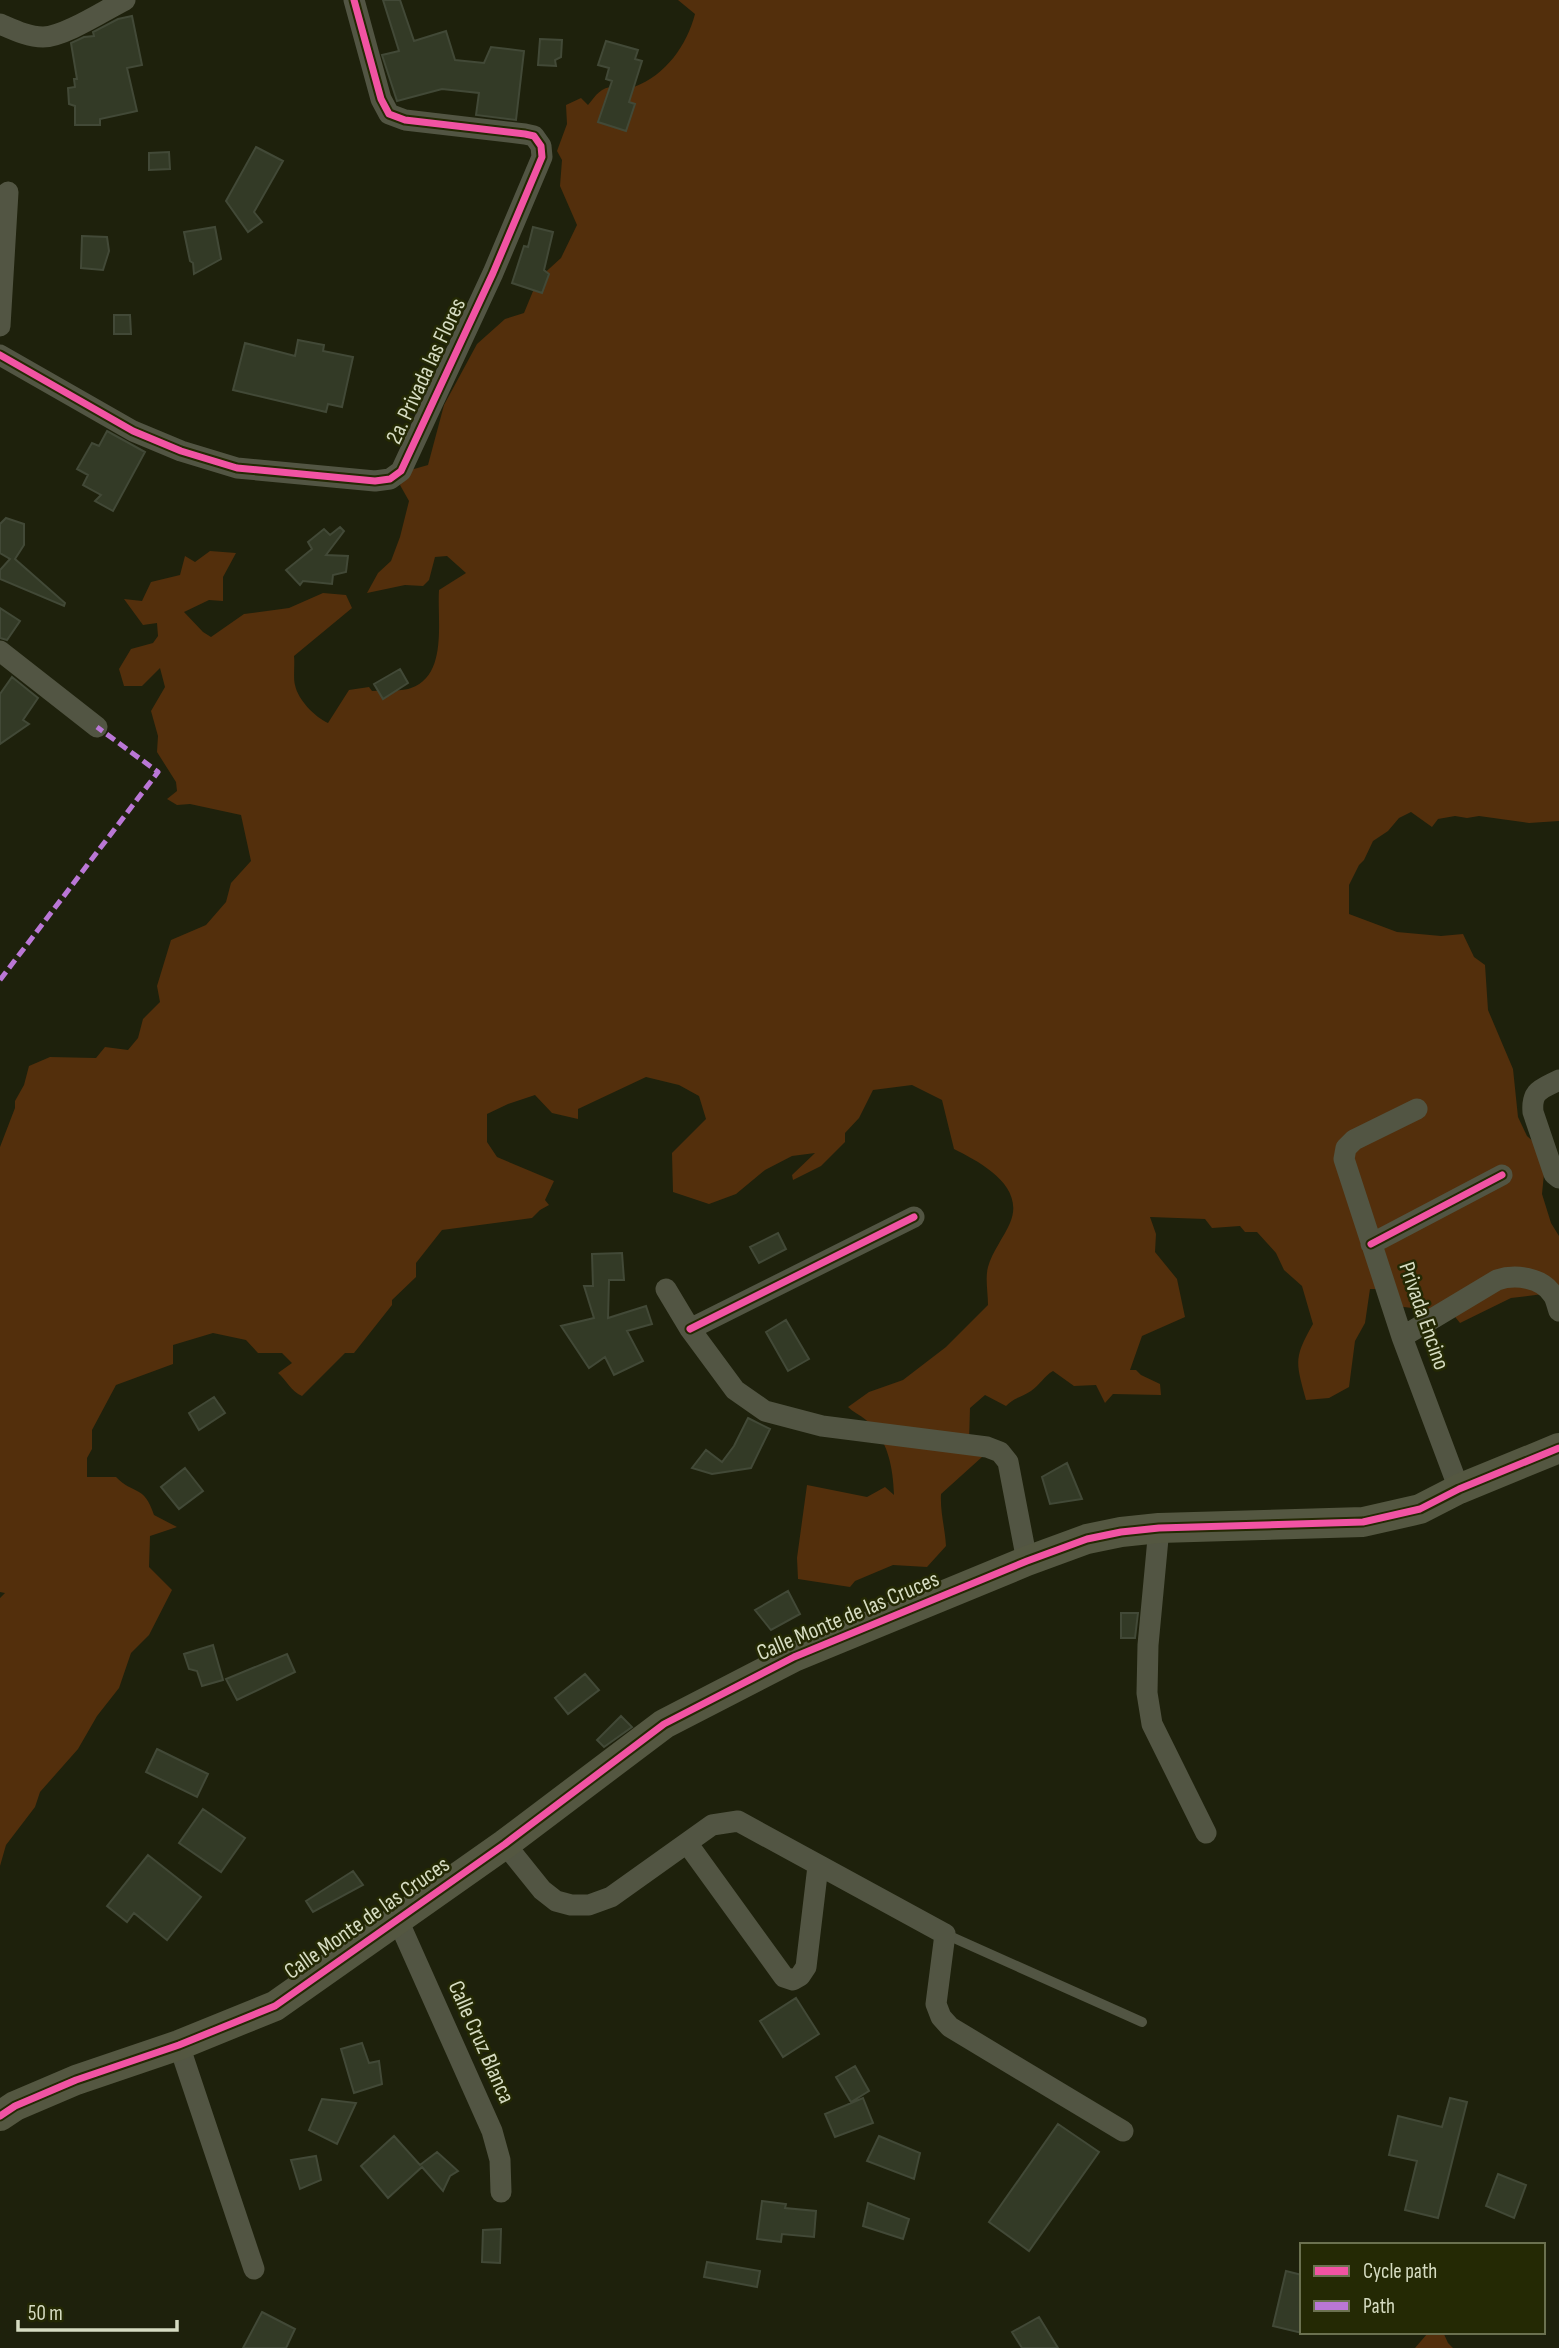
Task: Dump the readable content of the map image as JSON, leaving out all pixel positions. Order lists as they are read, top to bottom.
{
  "streets": {
    "street": [
      "2a. Privada las Flores",
      "Privada Encino",
      "Calle Monte de las Cruces",
      "Calle Cruz Blanca"
    ]
  },
  "crossings": [
    ["Privada Encino", "Calle Monte de las Cruces"],
    ["Calle Monte de las Cruces", "Calle Cruz Blanca"]
  ],
  "legend": ["Cycle path", "Path"],
  "scale_bar": "50 m"
}
